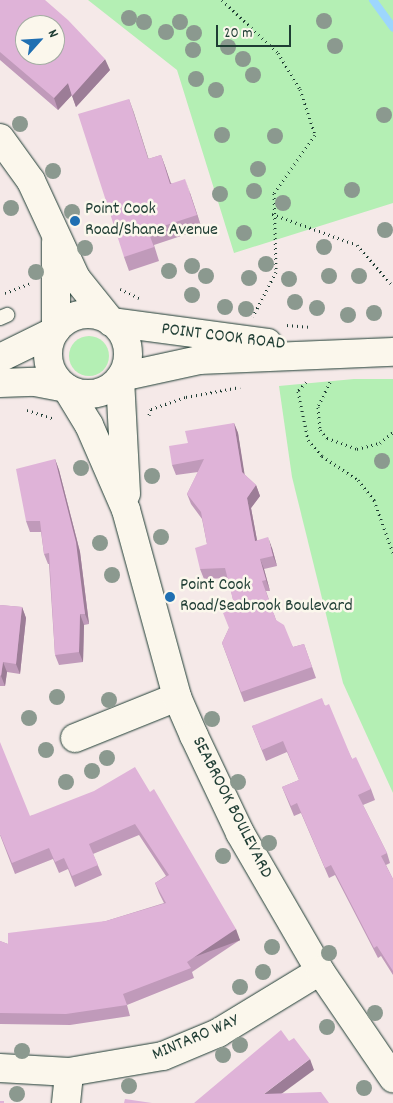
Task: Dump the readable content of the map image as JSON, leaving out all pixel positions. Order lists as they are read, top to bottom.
{
  "streets": {
    "street": ["POINT COOK ROAD", "SEABROOK BOULEVARD", "MINTARO WAY"]
  },
  "crossings": [
    ["POINT COOK ROAD", "SEABROOK BOULEVARD"],
    ["SEABROOK BOULEVARD", "MINTARO WAY"]
  ],
  "places": ["Point Cook Road/Shane Avenue", "Point Cook Road/Seabrook Boulevard"],
  "scale_bar": "20 m",
  "north": "top right"
}
